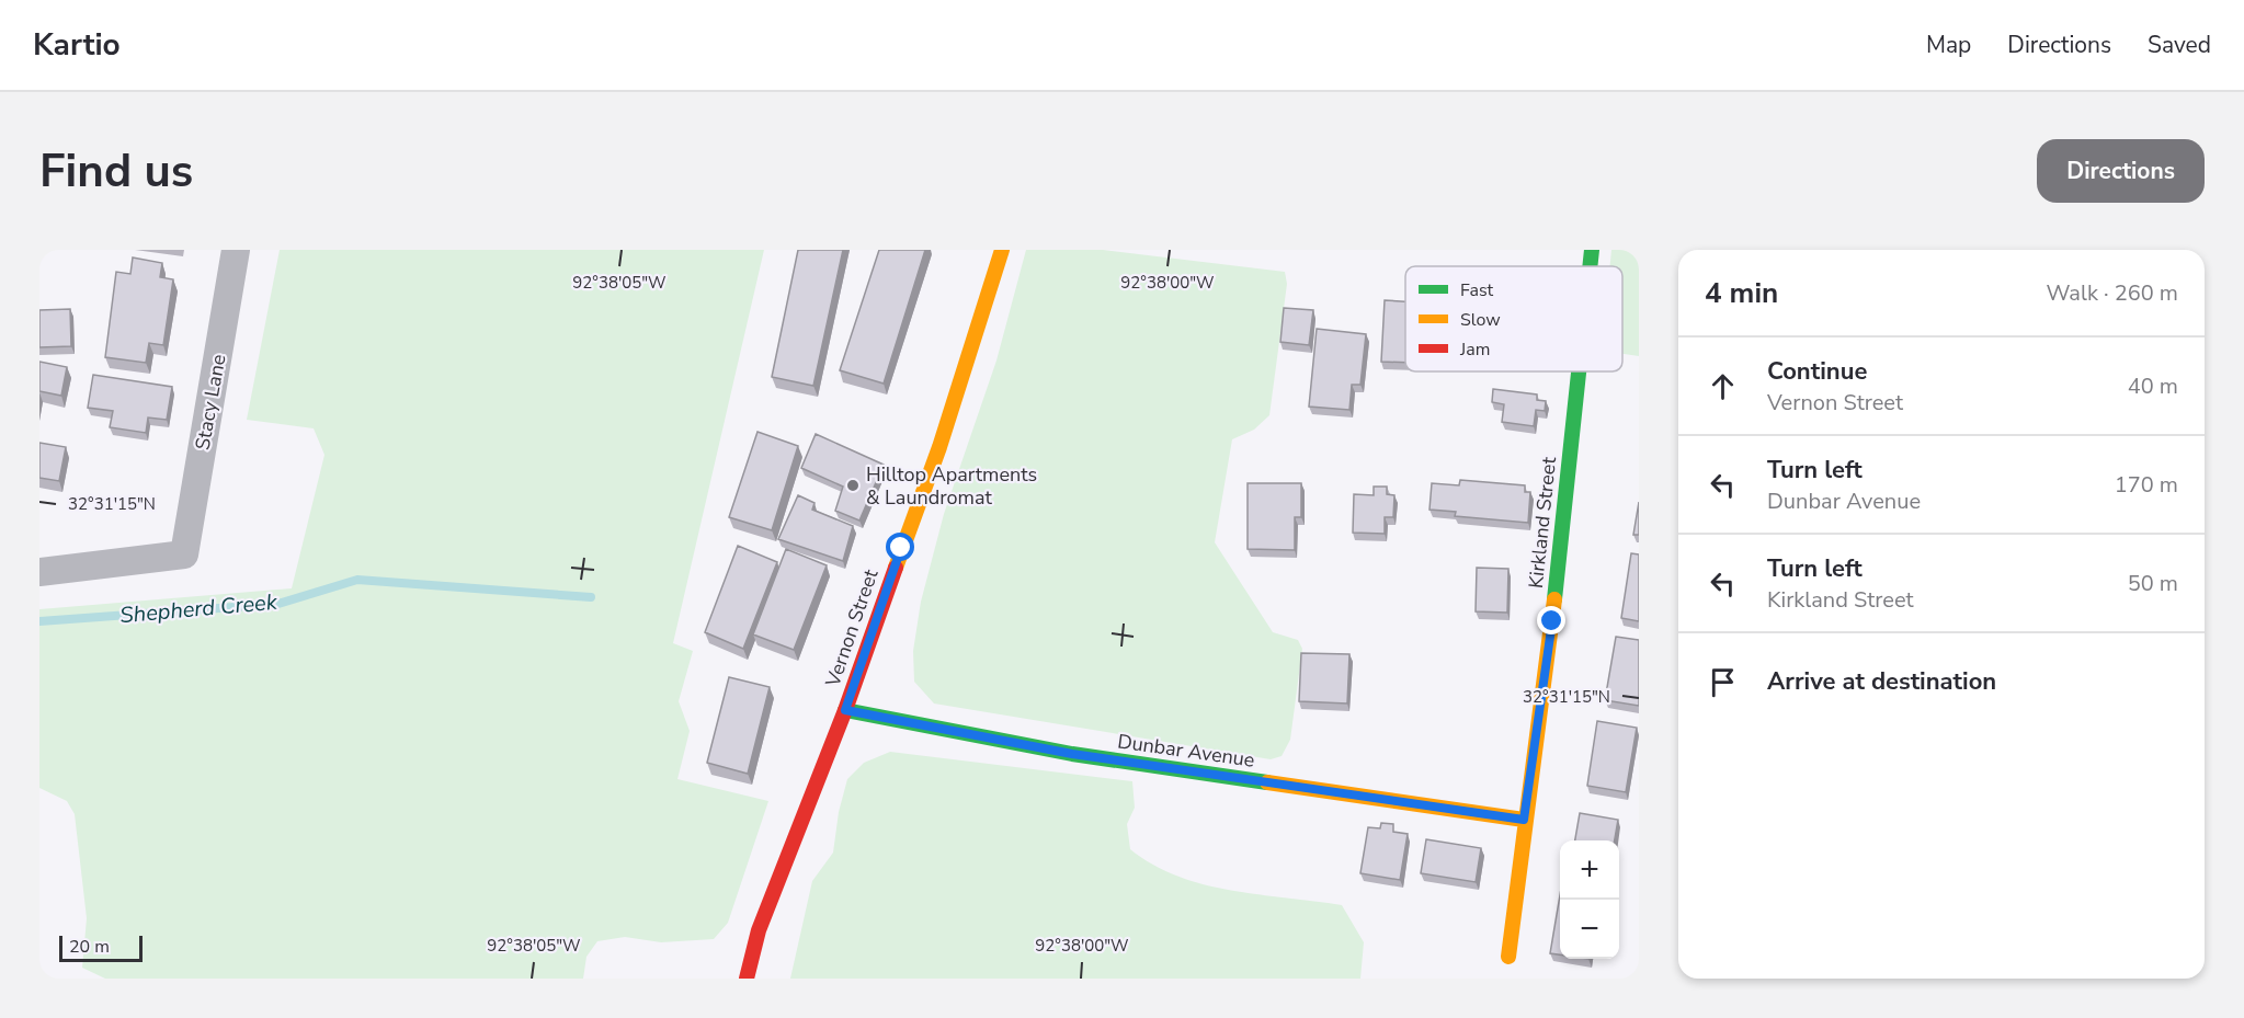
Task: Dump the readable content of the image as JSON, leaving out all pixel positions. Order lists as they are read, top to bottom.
{
  "streets": {
    "street": [
      "Stacy Lane",
      "Kirkland Street",
      "Vernon Street",
      "Dunbar Avenue"
    ]
  },
  "crossings": [
    ["Kirkland Street", "Dunbar Avenue"],
    ["Vernon Street", "Dunbar Avenue"]
  ],
  "water": ["Shepherd Creek"],
  "places": ["Hilltop Apartments & Laundromat"],
  "legend": ["Fast", "Slow", "Jam"],
  "scale_bar": "20 m",
  "page": {
    "header": "Kartio",
    "nav": ["Map", "Directions", "Saved"],
    "buttons": "Directions",
    "title": "Find us",
    "heading": ["4 min", "Walk · 260 m"],
    "list": [
      ["Continue", "Vernon Street", "40 m"],
      ["Turn left", "Dunbar Avenue", "170 m"],
      ["Turn left", "Kirkland Street", "50 m"],
      "Arrive at destination"
    ],
    "map_buttons": ["+", "−"],
    "scale": "20 m"
  },
  "coordinates": ["92°38'05\"W", "92°38'00\"W", "32°31'15\"N"]
}
